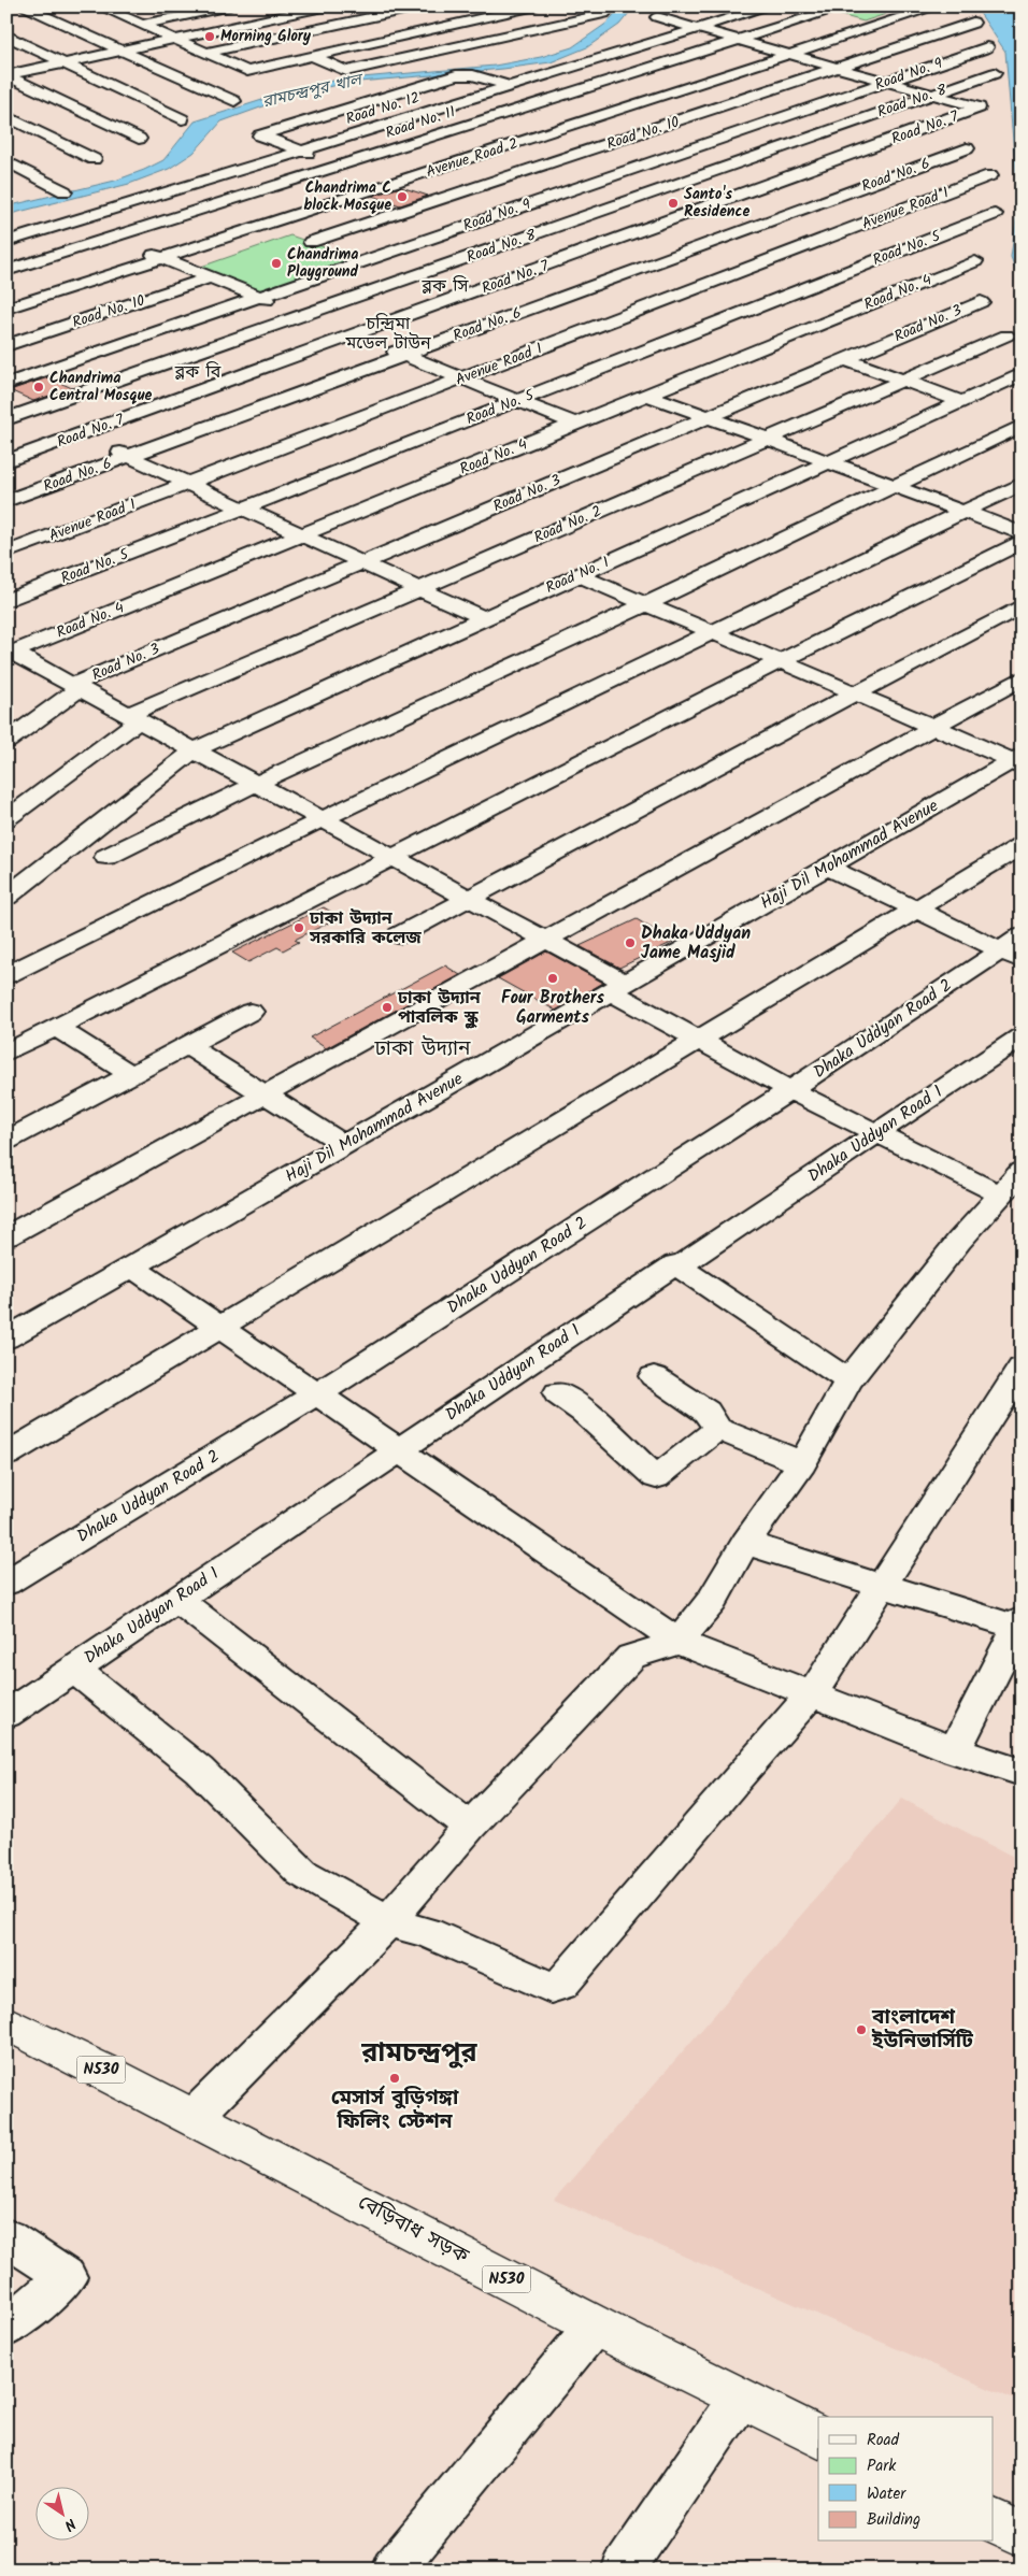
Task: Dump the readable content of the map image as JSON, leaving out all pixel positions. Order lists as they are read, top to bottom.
{
  "streets": {
    "highway": ["N530", "বেড়িবাধ সড়ক"],
    "street": [
      "Road No. 9",
      "Road No. 8",
      "Road No. 12",
      "Road No. 11",
      "Road No. 7",
      "Road No. 10",
      "Avenue Road 2",
      "Road No. 6",
      "Avenue Road 1",
      "Road No. 5",
      "Road No. 4",
      "Road No. 3",
      "Road No. 2",
      "Road No. 1",
      "Haji Dil Mohammad Avenue",
      "Dhaka Uddyan Road 2",
      "Dhaka Uddyan Road 1"
    ]
  },
  "crossings": [
    ["Road No. 8", "Road No. 7"],
    ["Road No. 7", "Road No. 6"]
  ],
  "districts": [
    "ব্লক সি",
    "চন্দ্রিমা মডেল টাউন",
    "ব্লক বি",
    "ঢাকা উদ্যান",
    "রামচন্দ্রপুর"
  ],
  "water": ["রামচন্দ্রপুর খাল"],
  "places": [
    "Morning Glory",
    "Chandrima C block Mosque",
    "Santo's Residence",
    "Chandrima Playground",
    "Chandrima Central Mosque",
    "ঢাকা উদ্যান সরকারি কলেজ",
    "Dhaka Uddyan Jame Masjid",
    "Four Brothers Garments",
    "ঢাকা উদ্যান পাবলিক স্কুল",
    "বাংলাদেশ ইউনিভার্সিটি",
    "মেসার্স বুড়িগঙ্গা ফিলিং স্টেশন"
  ],
  "legend": [
    "Road",
    "Park",
    "Water",
    "Building"
  ],
  "north": "bottom right"
}
